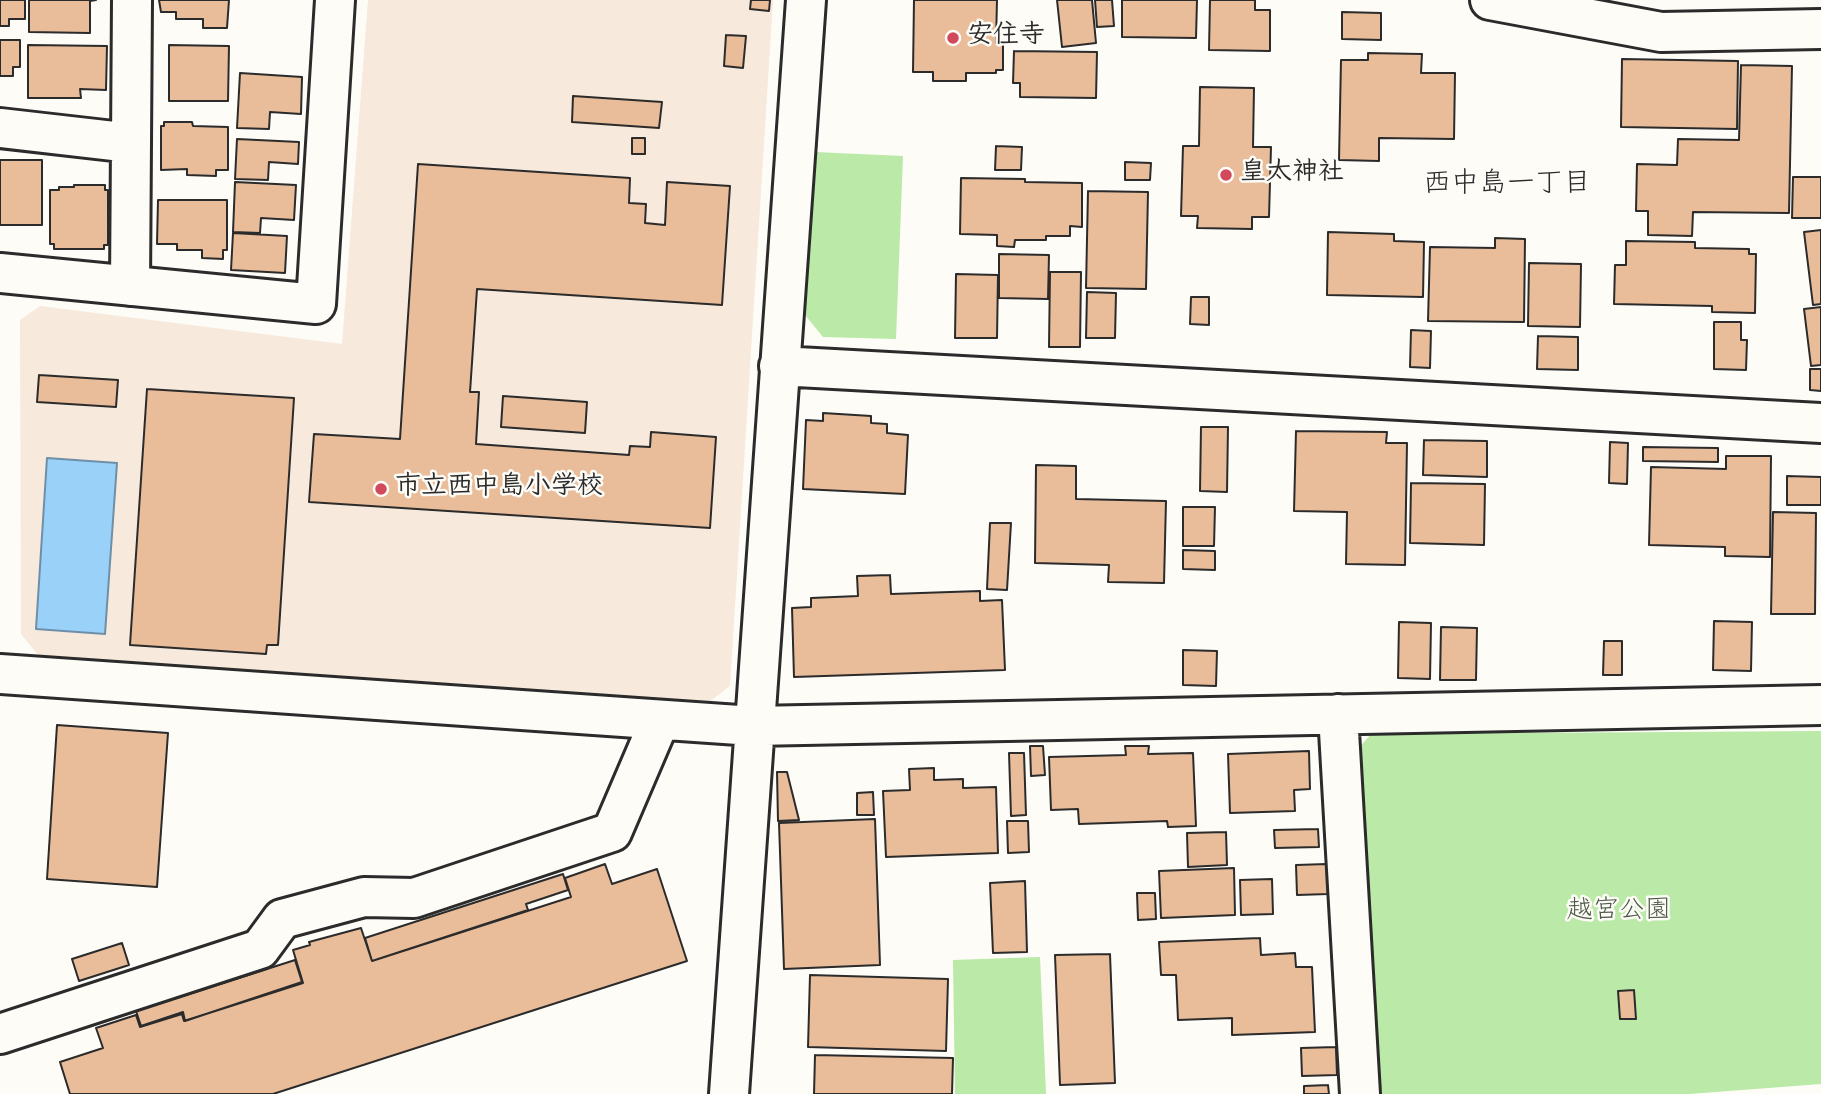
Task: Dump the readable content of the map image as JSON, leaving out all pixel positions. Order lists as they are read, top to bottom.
{
  "districts": ["西中島一丁目"],
  "parks": ["越宮公園"],
  "places": ["安住寺", "皇太神社", "市立西中島小学校"]
}
